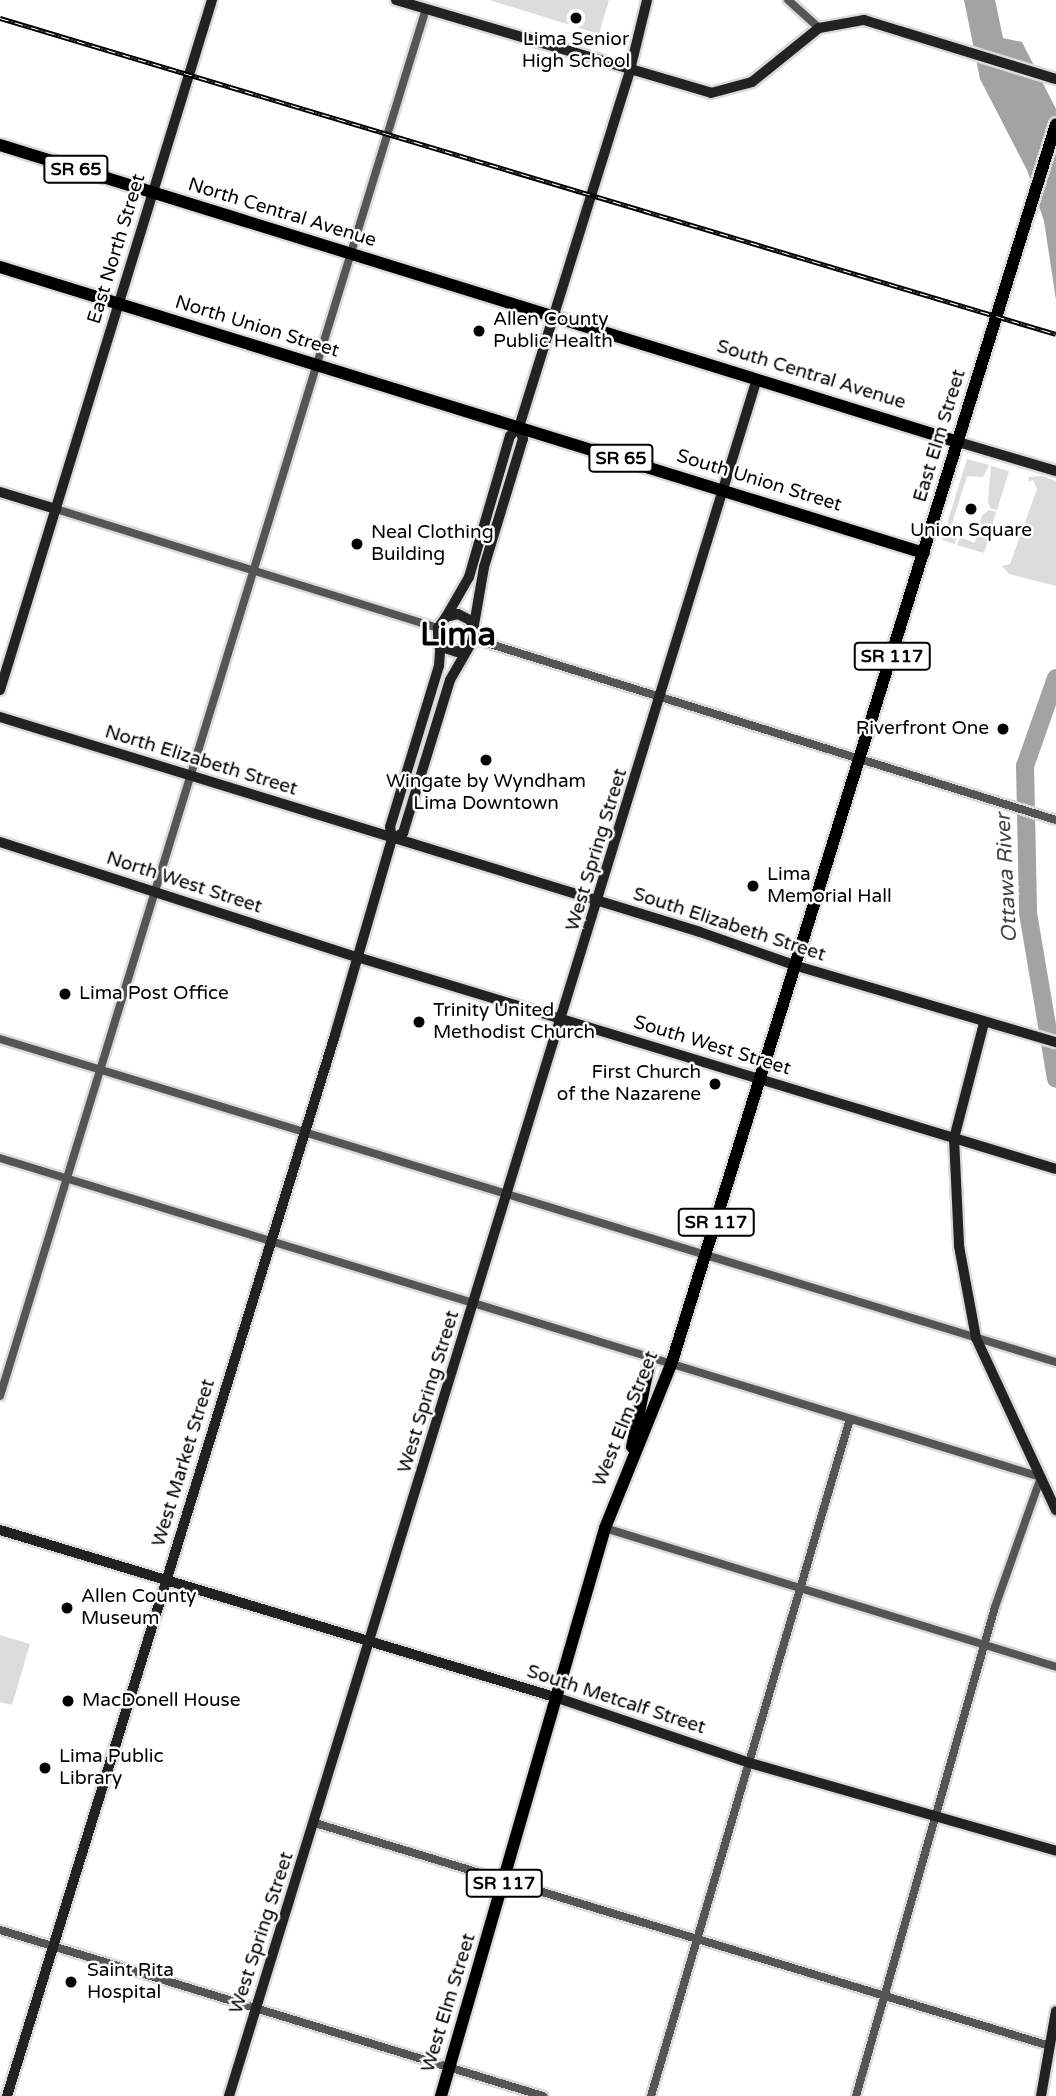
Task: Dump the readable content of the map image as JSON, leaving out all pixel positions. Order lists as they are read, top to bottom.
{
  "streets": {
    "main road": [
      "SR 65",
      "North Central Avenue",
      "North Union Street",
      "South Central Avenue",
      "East Elm Street",
      "South Union Street",
      "SR 117",
      "West Elm Street"
    ],
    "street": [
      "East North Street",
      "North Elizabeth Street",
      "West Spring Street",
      "North West Street",
      "South Elizabeth Street",
      "South West Street",
      "West Market Street",
      "South Metcalf Street"
    ]
  },
  "crossings": [
    ["North Central Avenue", "East North Street"],
    ["North Central Avenue", "South Central Avenue"],
    ["East North Street", "North Union Street"],
    ["North Union Street", "South Union Street"],
    ["South Central Avenue", "East Elm Street"],
    ["South Central Avenue", "West Spring Street"],
    ["East Elm Street", "South Union Street"],
    ["East Elm Street", "West Elm Street"],
    ["South Union Street", "West Spring Street"],
    ["North Elizabeth Street", "South Elizabeth Street"],
    ["North Elizabeth Street", "West Market Street"],
    ["West Spring Street", "South Elizabeth Street"],
    ["West Spring Street", "South West Street"],
    ["West Spring Street", "South Metcalf Street"],
    ["North West Street", "South West Street"],
    ["North West Street", "West Market Street"],
    ["South Elizabeth Street", "West Elm Street"],
    ["South Elizabeth Street", "West Market Street"],
    ["South West Street", "West Elm Street"],
    ["South West Street", "West Market Street"],
    ["West Elm Street", "South Metcalf Street"],
    ["West Market Street", "South Metcalf Street"]
  ],
  "districts": ["Lima"],
  "water": ["Ottawa River"],
  "places": [
    "Lima Senior High School",
    "Allen County Public Health",
    "Union Square",
    "Neal Clothing Building",
    "Riverfront One",
    "Wingate by Wyndham Lima Downtown",
    "Lima Memorial Hall",
    "Lima Post Office",
    "Trinity United Methodist Church",
    "First Church of the Nazarene",
    "Allen County Museum",
    "MacDonell House",
    "Lima Public Library",
    "Saint Rita Hospital"
  ]
}
